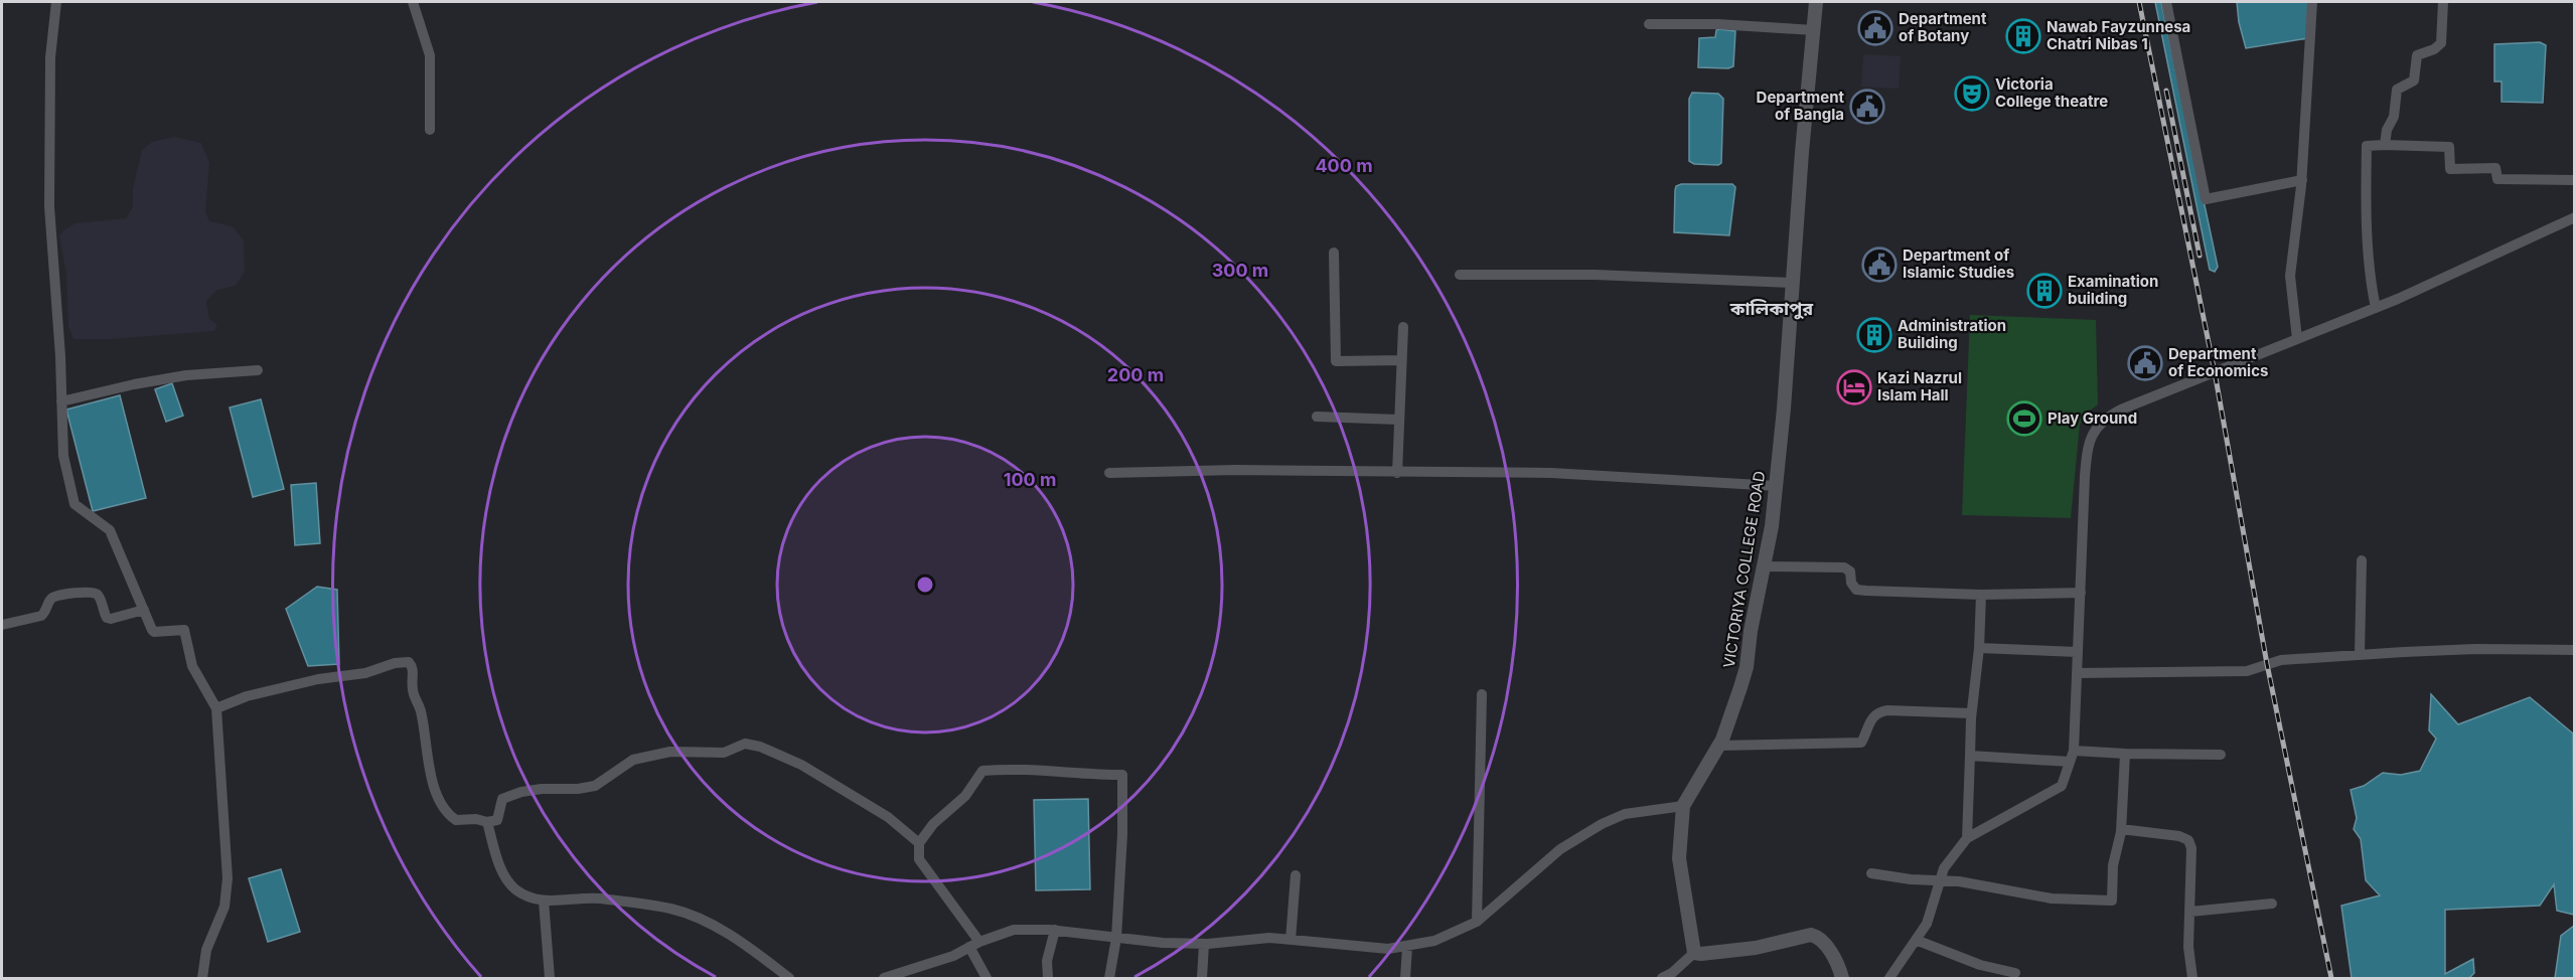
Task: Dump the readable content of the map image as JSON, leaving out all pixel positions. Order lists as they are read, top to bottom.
{
  "streets": {
    "street": ["VICTORIYA COLLEGE ROAD"]
  },
  "districts": ["কালিকাপুর"],
  "places": {
    "public building": [
      "Department of Botany",
      "Department of Bangla",
      "Department of Islamic Studies",
      "Department of Economics"
    ],
    "building": ["Nawab Fayzunnesa Chatri Nibas 1", "Examination building", "Administration Building"],
    "theatre": ["Victoria College theatre"],
    "hotel": ["Kazi Nazrul Islam Hall"],
    "sports": ["Play Ground"]
  },
  "rings": [
    "400 m",
    "300 m",
    "200 m",
    "100 m"
  ]
}
